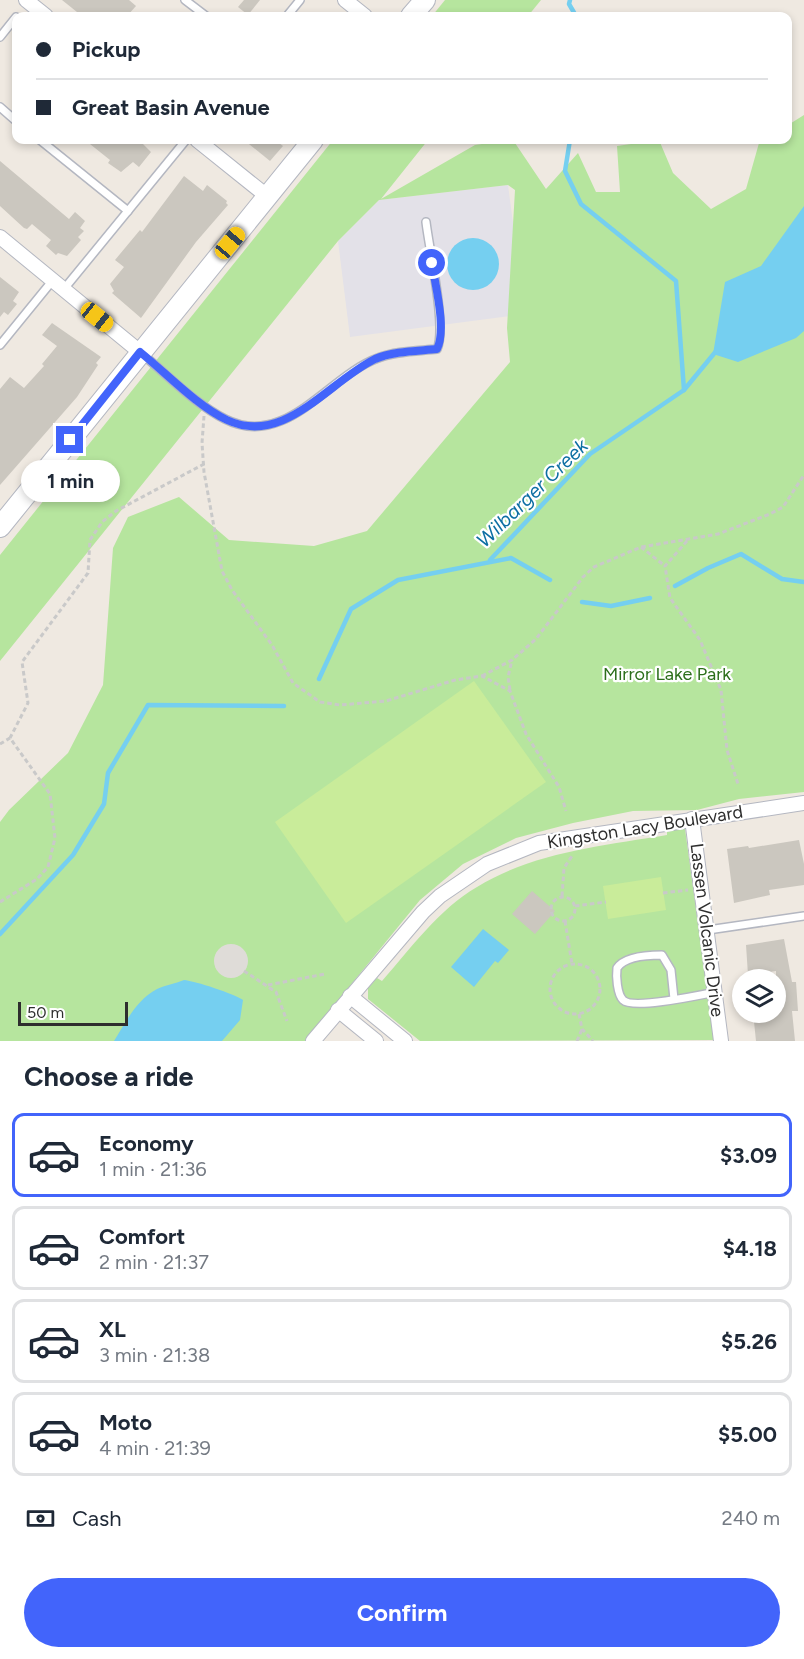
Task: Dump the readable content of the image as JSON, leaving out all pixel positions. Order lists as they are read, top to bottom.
{
  "streets": {
    "street": ["Kingston Lacy Boulevard", "Lassen Volcanic Drive"]
  },
  "crossings": [
    ["Kingston Lacy Boulevard", "Lassen Volcanic Drive"]
  ],
  "water": ["Wilbarger Creek"],
  "parks": ["Mirror Lake Park"],
  "scale_bar": "50 m",
  "page": {
    "banner": ["Pickup", "Great Basin Avenue"],
    "bubble": "1 min",
    "scale": "50 m",
    "heading": "Choose a ride",
    "list": [
      {
        "name": "Economy",
        "note": "1 min · 21:36",
        "value": "$3.09"
      },
      {
        "name": "Comfort",
        "note": "2 min · 21:37",
        "value": "$4.18"
      },
      {
        "name": "XL",
        "note": "3 min · 21:38",
        "value": "$5.26"
      },
      {
        "name": "Moto",
        "note": "4 min · 21:39",
        "value": "$5.00"
      }
    ],
    "pay": ["Cash", "240 m"],
    "buttons": "Confirm"
  }
}
